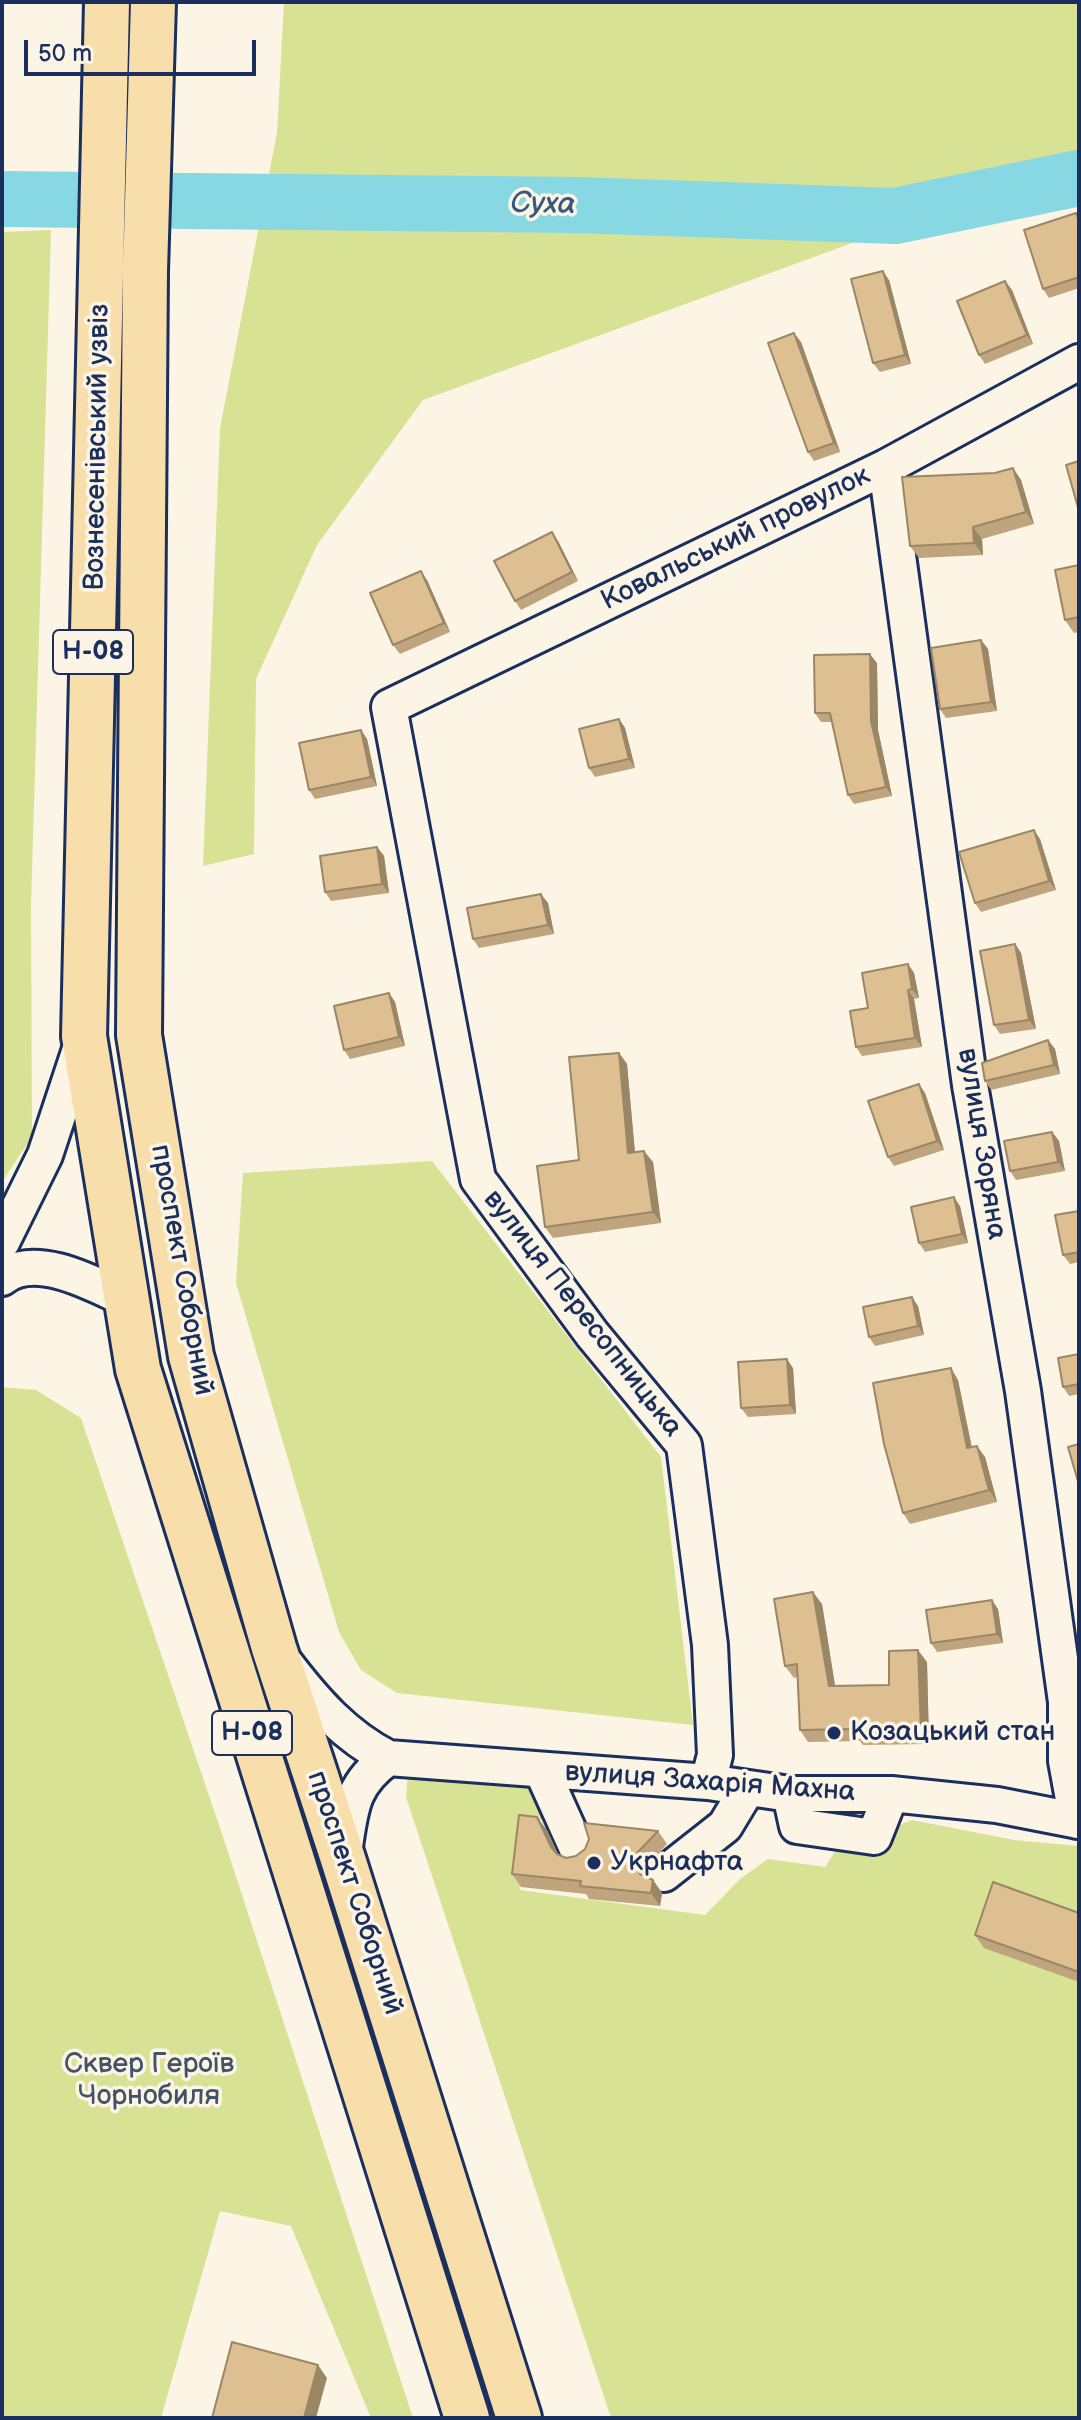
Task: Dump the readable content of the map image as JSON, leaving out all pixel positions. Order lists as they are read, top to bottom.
{
  "streets": {
    "main road": ["Вознесенівський узвіз", "Н-08", "проспект Соборний"],
    "street": [
      "Ковальський провулок",
      "вулиця Зоряна",
      "вулиця Пересопницька",
      "вулиця Захарія Махна"
    ]
  },
  "crossings": [
    ["Вознесенівський узвіз", "проспект Соборний"],
    ["Ковальський провулок", "вулиця Зоряна"],
    ["Ковальський провулок", "вулиця Пересопницька"],
    ["вулиця Зоряна", "вулиця Захарія Махна"],
    ["вулиця Пересопницька", "вулиця Захарія Махна"]
  ],
  "water": ["Суха"],
  "parks": ["Сквер Героїв Чорнобиля"],
  "places": ["Козацький стан", "Укрнафта"],
  "scale_bar": "50 m"
}
